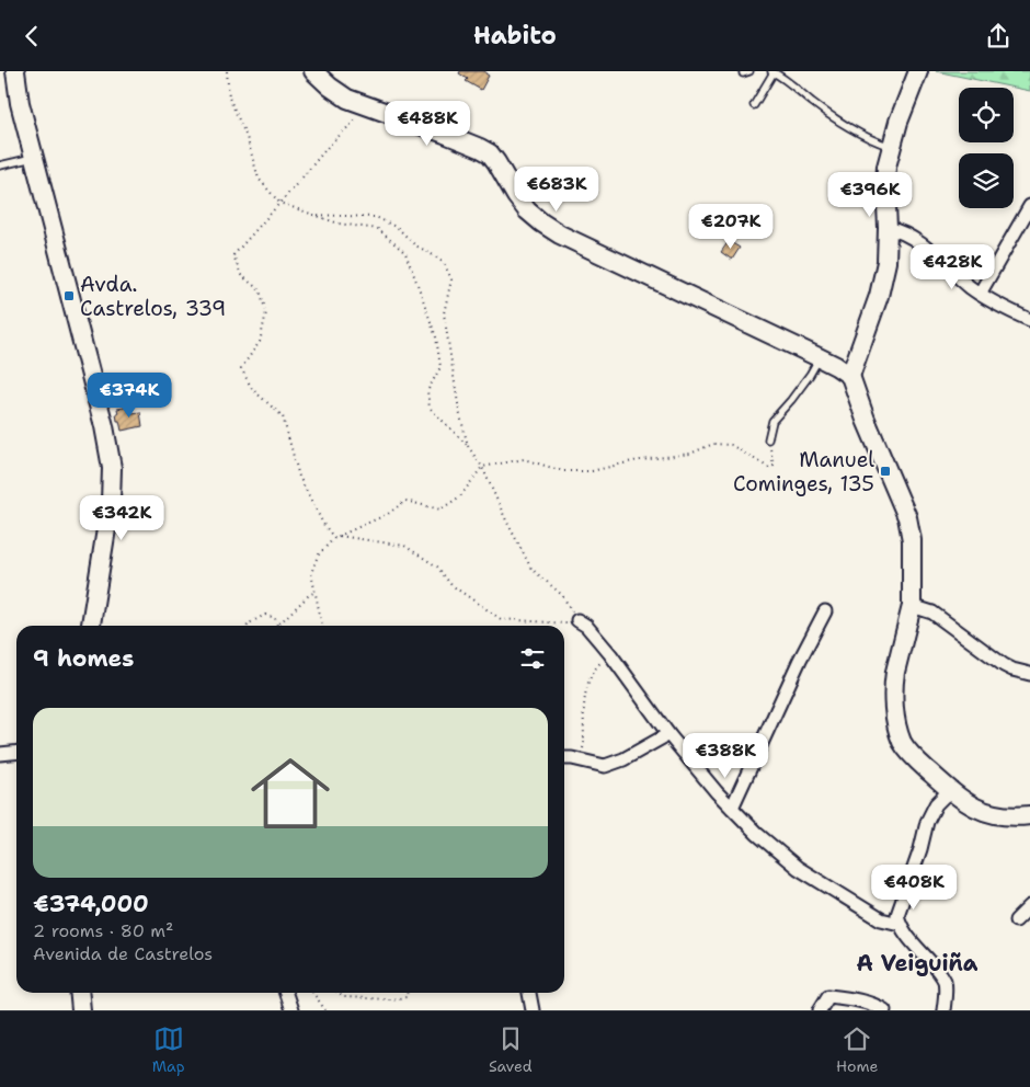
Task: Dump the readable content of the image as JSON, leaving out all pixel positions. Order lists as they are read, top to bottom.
{
  "districts": ["A Veiguiña"],
  "places": {
    "transit": ["Avda. Castrelos, 339", "Manuel Cominges, 135"]
  },
  "page": {
    "header": "Habito",
    "price": [
      "€488K",
      "€683K",
      "€396K",
      "€207K",
      "€428K",
      "€374K",
      "€342K",
      "€388K",
      "€408K"
    ],
    "heading": "9 homes",
    "list": [
      {
        "name": "€374,000",
        "note": "2 rooms · 80 m² · Avenida de Castrelos"
      }
    ],
    "tabs": ["Map", "Saved", "Home"]
  }
}
